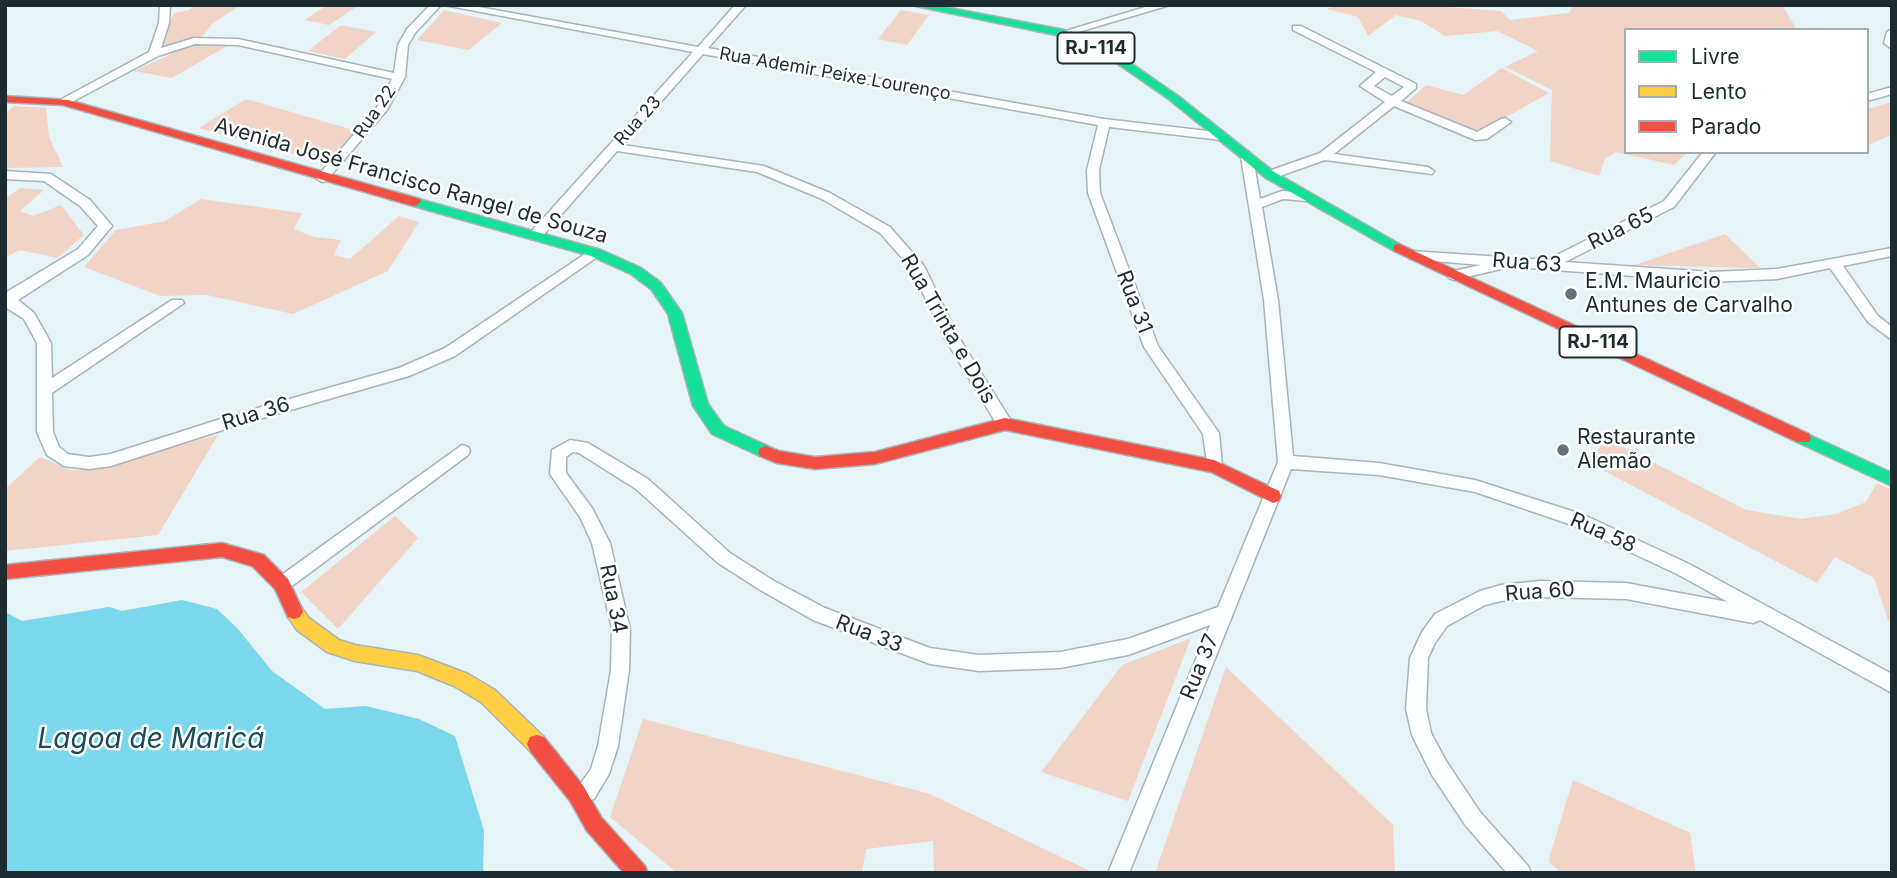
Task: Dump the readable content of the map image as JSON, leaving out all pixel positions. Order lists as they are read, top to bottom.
{
  "streets": {
    "street": [
      "RJ-114",
      "Rua Ademir Peixe Lourenço",
      "Rua 22",
      "Rua 23",
      "Avenida José Francisco Rangel de Souza",
      "Rua 65",
      "Rua 63",
      "Rua 31",
      "Rua Trinta e Dois",
      "Rua 36",
      "Rua 58",
      "Rua 60",
      "Rua 34",
      "Rua 33",
      "Rua 37"
    ]
  },
  "crossings": [
    ["RJ-114", "Rua Ademir Peixe Lourenço"],
    ["RJ-114", "Rua 63"],
    ["Rua Ademir Peixe Lourenço", "Rua 23"],
    ["Rua Ademir Peixe Lourenço", "Rua 31"],
    ["Rua 22", "Avenida José Francisco Rangel de Souza"],
    ["Rua 23", "Avenida José Francisco Rangel de Souza"],
    ["Rua 23", "Rua Trinta e Dois"],
    ["Avenida José Francisco Rangel de Souza", "Rua 31"],
    ["Avenida José Francisco Rangel de Souza", "Rua Trinta e Dois"],
    ["Avenida José Francisco Rangel de Souza", "Rua 36"],
    ["Avenida José Francisco Rangel de Souza", "Rua 37"],
    ["Rua 65", "Rua 63"],
    ["Rua 58", "Rua 60"],
    ["Rua 58", "Rua 37"],
    ["Rua 34", "Rua 33"],
    ["Rua 33", "Rua 37"]
  ],
  "water": ["Lagoa de Maricá"],
  "places": ["E.M. Mauricio Antunes de Carvalho", "Restaurante Alemão"],
  "legend": ["Livre", "Lento", "Parado"]
}
